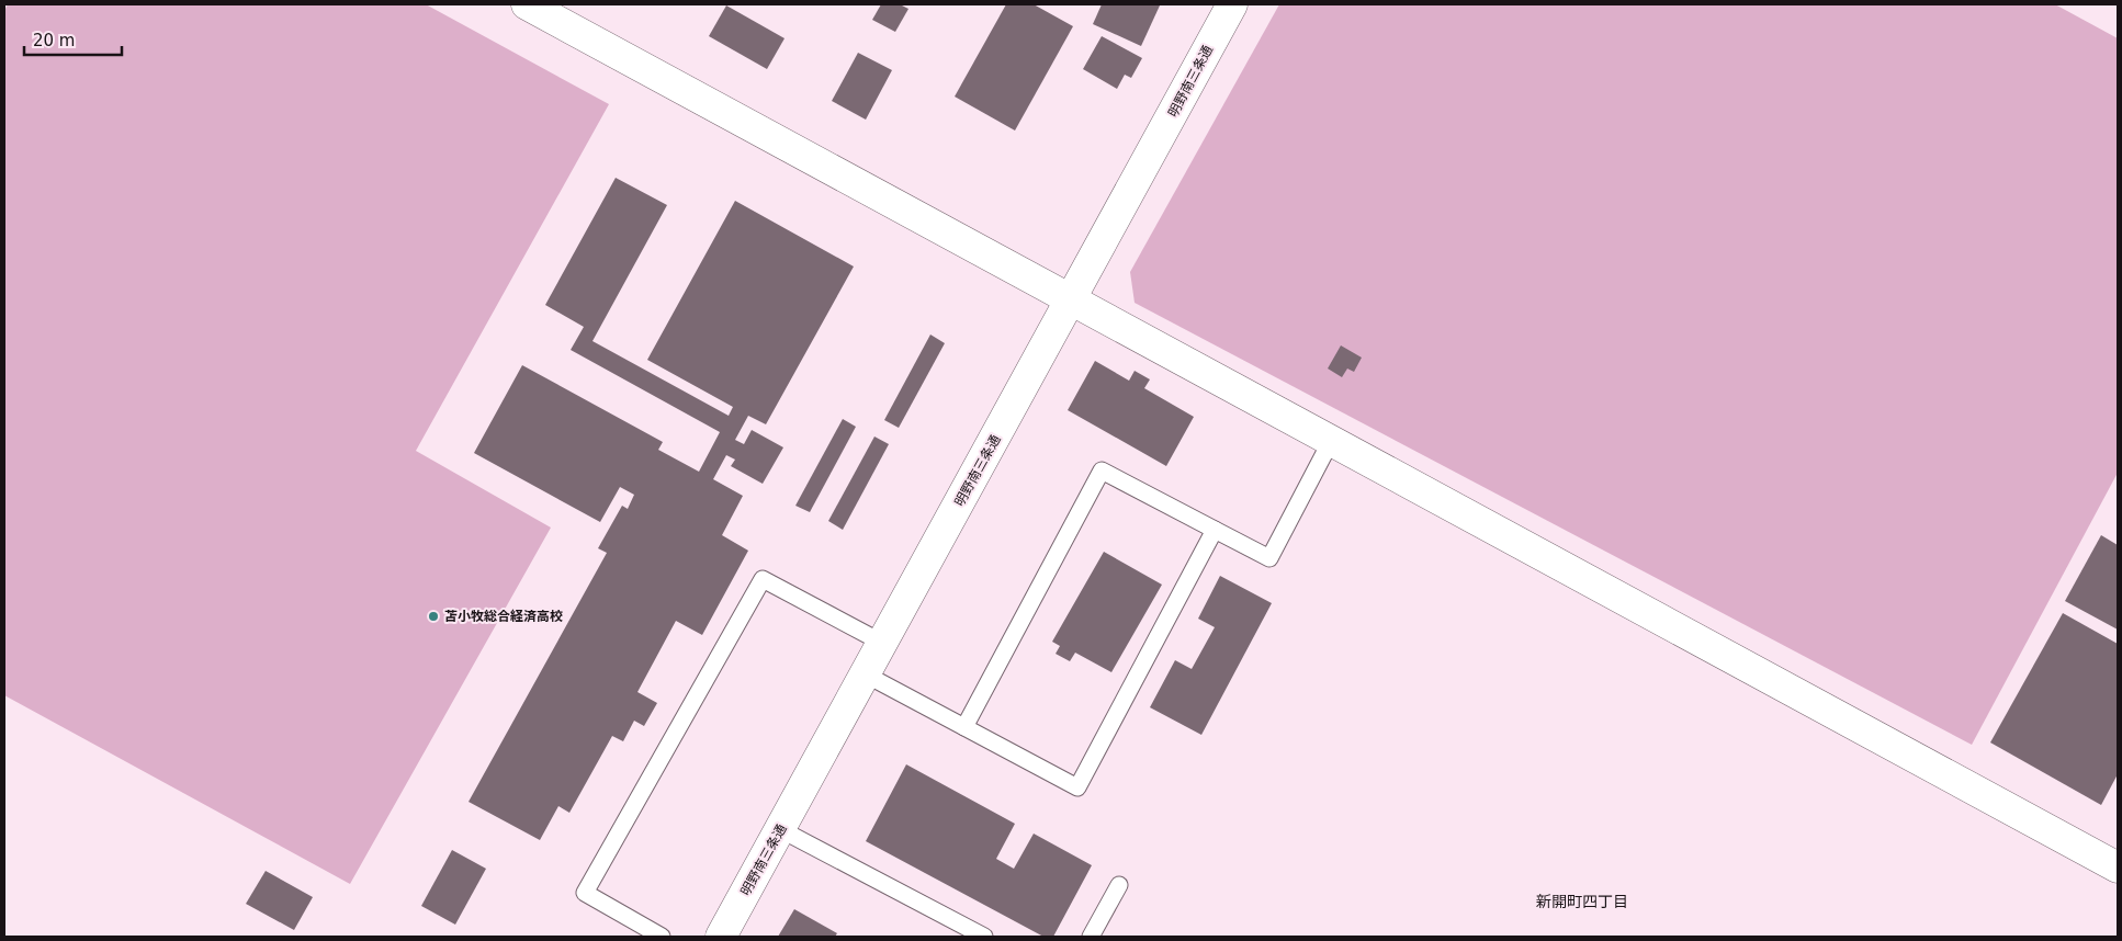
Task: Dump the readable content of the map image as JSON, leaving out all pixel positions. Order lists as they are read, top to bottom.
{
  "streets": {
    "street": ["明野南三条通"]
  },
  "districts": ["新開町四丁目"],
  "places": ["苫小牧総合経済高校"],
  "scale_bar": "20 m"
}
